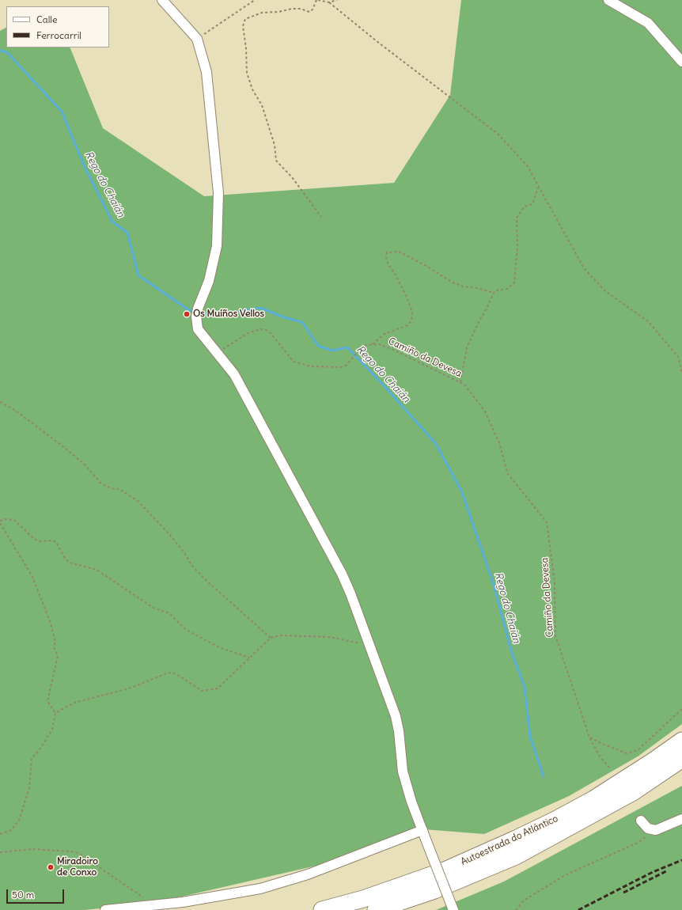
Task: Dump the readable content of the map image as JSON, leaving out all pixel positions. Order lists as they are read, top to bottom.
{
  "streets": {
    "highway": ["Autoestrada do Atlántico"],
    "path": ["Camiño da Devesa"]
  },
  "water": ["Rego do Chaián"],
  "places": ["Os Muíños Vellos", "Miradoiro de Conxo"],
  "legend": ["Calle", "Ferrocarril"],
  "scale_bar": "50 m"
}
